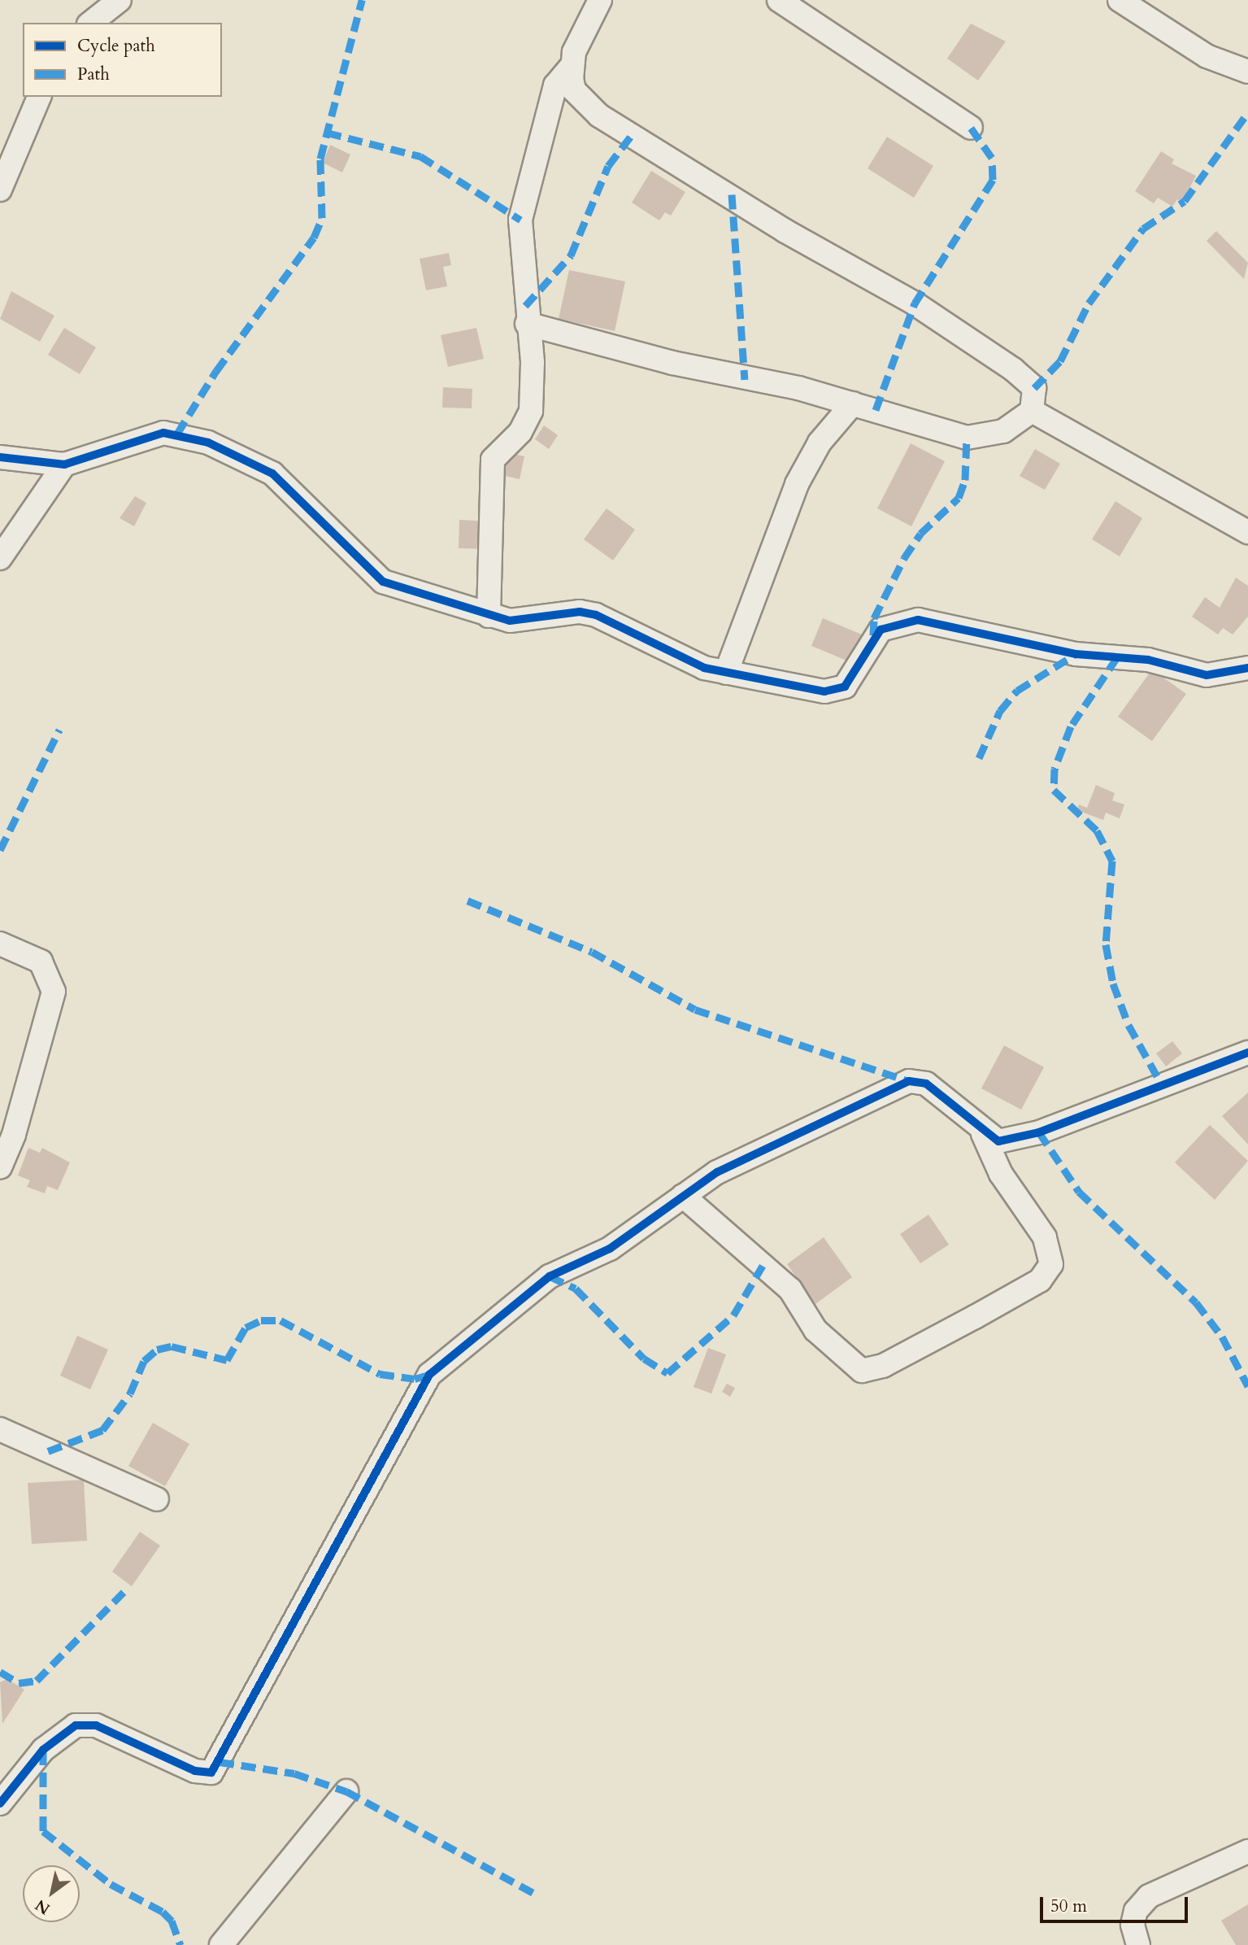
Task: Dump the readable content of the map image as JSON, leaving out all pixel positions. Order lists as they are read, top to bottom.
{
  "legend": ["Cycle path", "Path"],
  "scale_bar": "50 m",
  "north": "bottom left"
}
